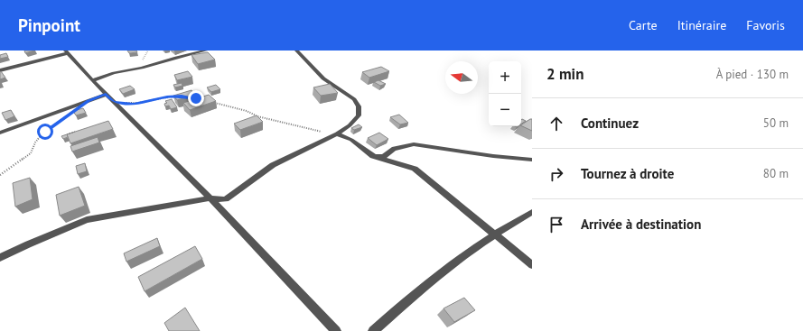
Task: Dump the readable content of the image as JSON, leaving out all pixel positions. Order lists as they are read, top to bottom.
{
  "north": "left",
  "page": {
    "header": "Pinpoint",
    "nav": ["Carte", "Itinéraire", "Favoris"],
    "heading": ["2 min", "À pied · 130 m"],
    "map_buttons": ["+", "−"],
    "list": [
      ["Continuez", "50 m"],
      ["Tournez à droite", "80 m"],
      "Arrivée à destination"
    ]
  }
}
